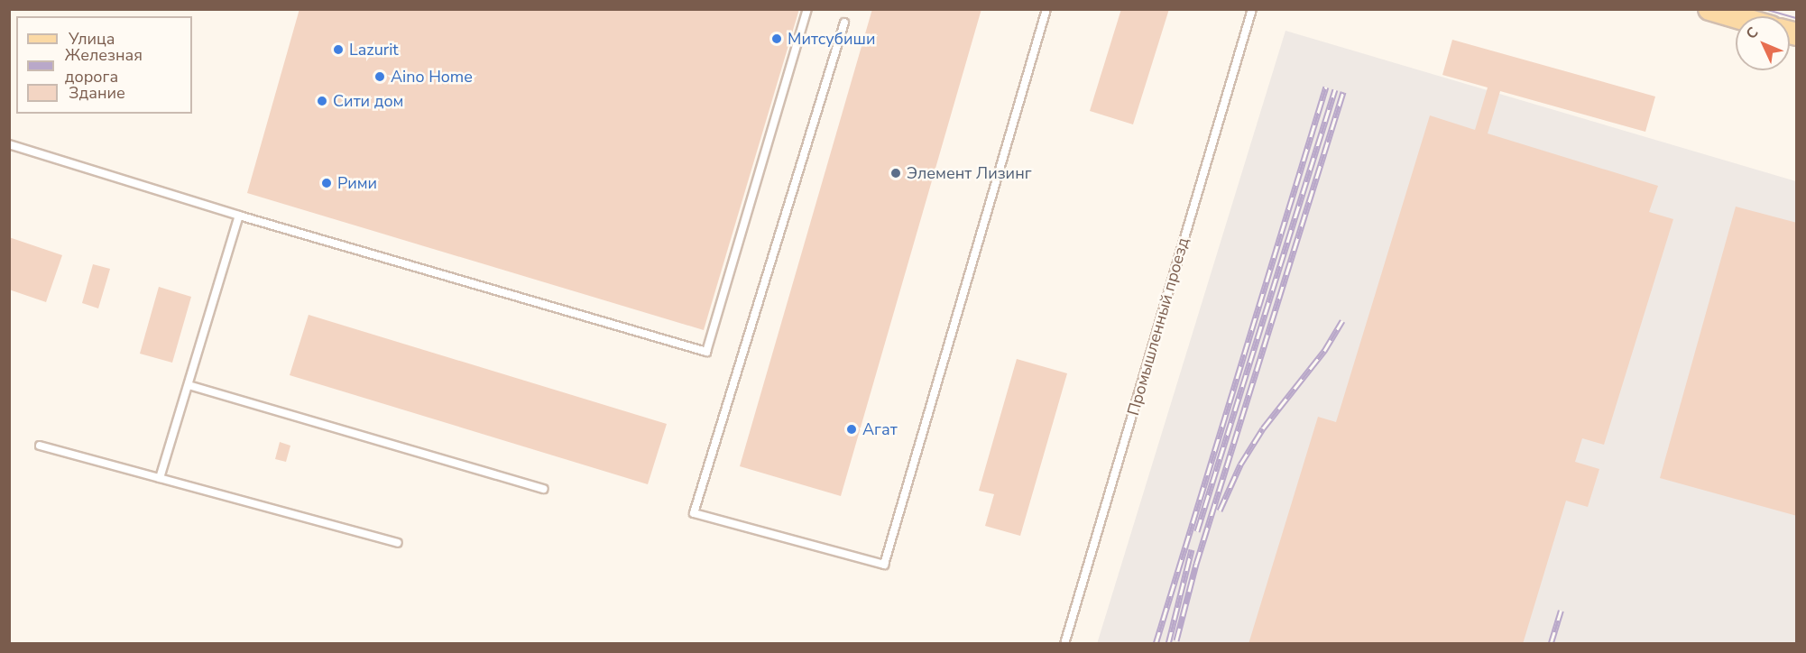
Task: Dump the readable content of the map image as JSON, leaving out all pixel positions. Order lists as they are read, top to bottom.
{
  "streets": {
    "lane": ["Промышленный проезд"]
  },
  "places": [
    "Митсубиши",
    "Lazurit",
    "Aino Home",
    "Сити дом",
    "Элемент Лизинг",
    "Рими",
    "Агат"
  ],
  "legend": ["Улица", "Железная дорога", "Здание"],
  "north": "top left"
}
